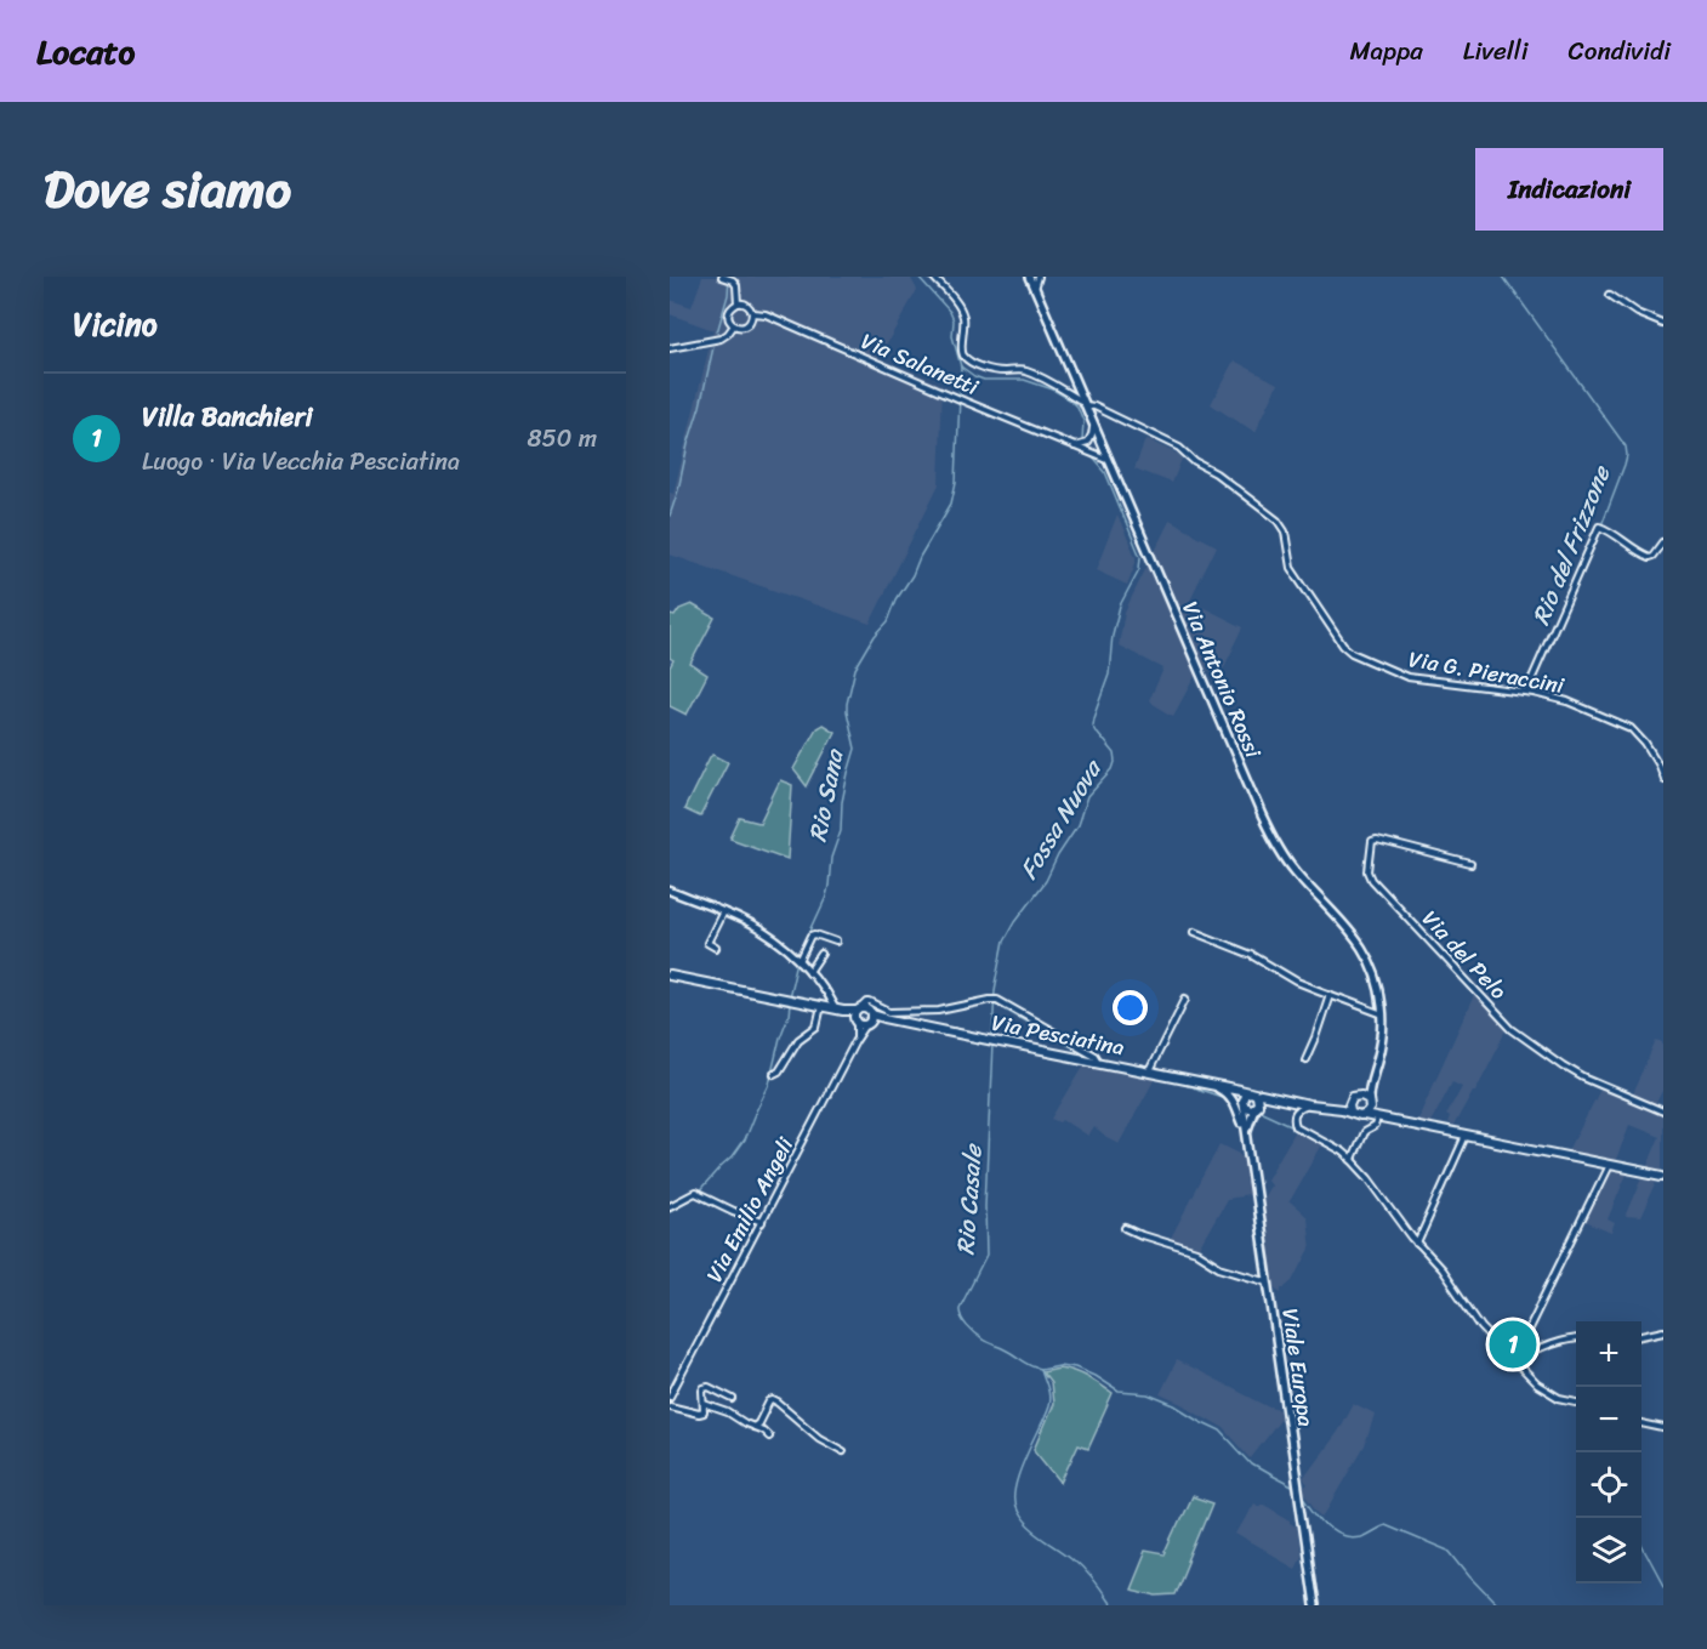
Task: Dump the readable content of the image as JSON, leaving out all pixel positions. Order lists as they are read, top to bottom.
{
  "streets": {
    "main road": ["Via Antonio Rossi", "Via Pesciatina", "Viale Europa"],
    "street": [
      "Via Salanetti",
      "Via G. Pieraccini",
      "Via del Pelo",
      "Via Emilio Angeli"
    ]
  },
  "crossings": [
    ["Via Salanetti", "Via Antonio Rossi"],
    ["Via G. Pieraccini", "Via Antonio Rossi"],
    ["Via Antonio Rossi", "Via Pesciatina"],
    ["Via Pesciatina", "Via Emilio Angeli"],
    ["Via Pesciatina", "Viale Europa"]
  ],
  "water": [
    "Rio del Frizzone",
    "Rio Sana",
    "Fossa Nuova",
    "Rio Casale"
  ],
  "page": {
    "header": "Locato",
    "nav": ["Mappa", "Livelli", "Condividi"],
    "title": "Dove siamo",
    "buttons": "Indicazioni",
    "heading": "Vicino",
    "list": [
      {
        "mark": "1",
        "name": "Villa Banchieri",
        "note": "Luogo · Via Vecchia Pesciatina",
        "value": "850 m"
      }
    ],
    "pins": "1",
    "map_buttons": ["+", "−"]
  }
}
